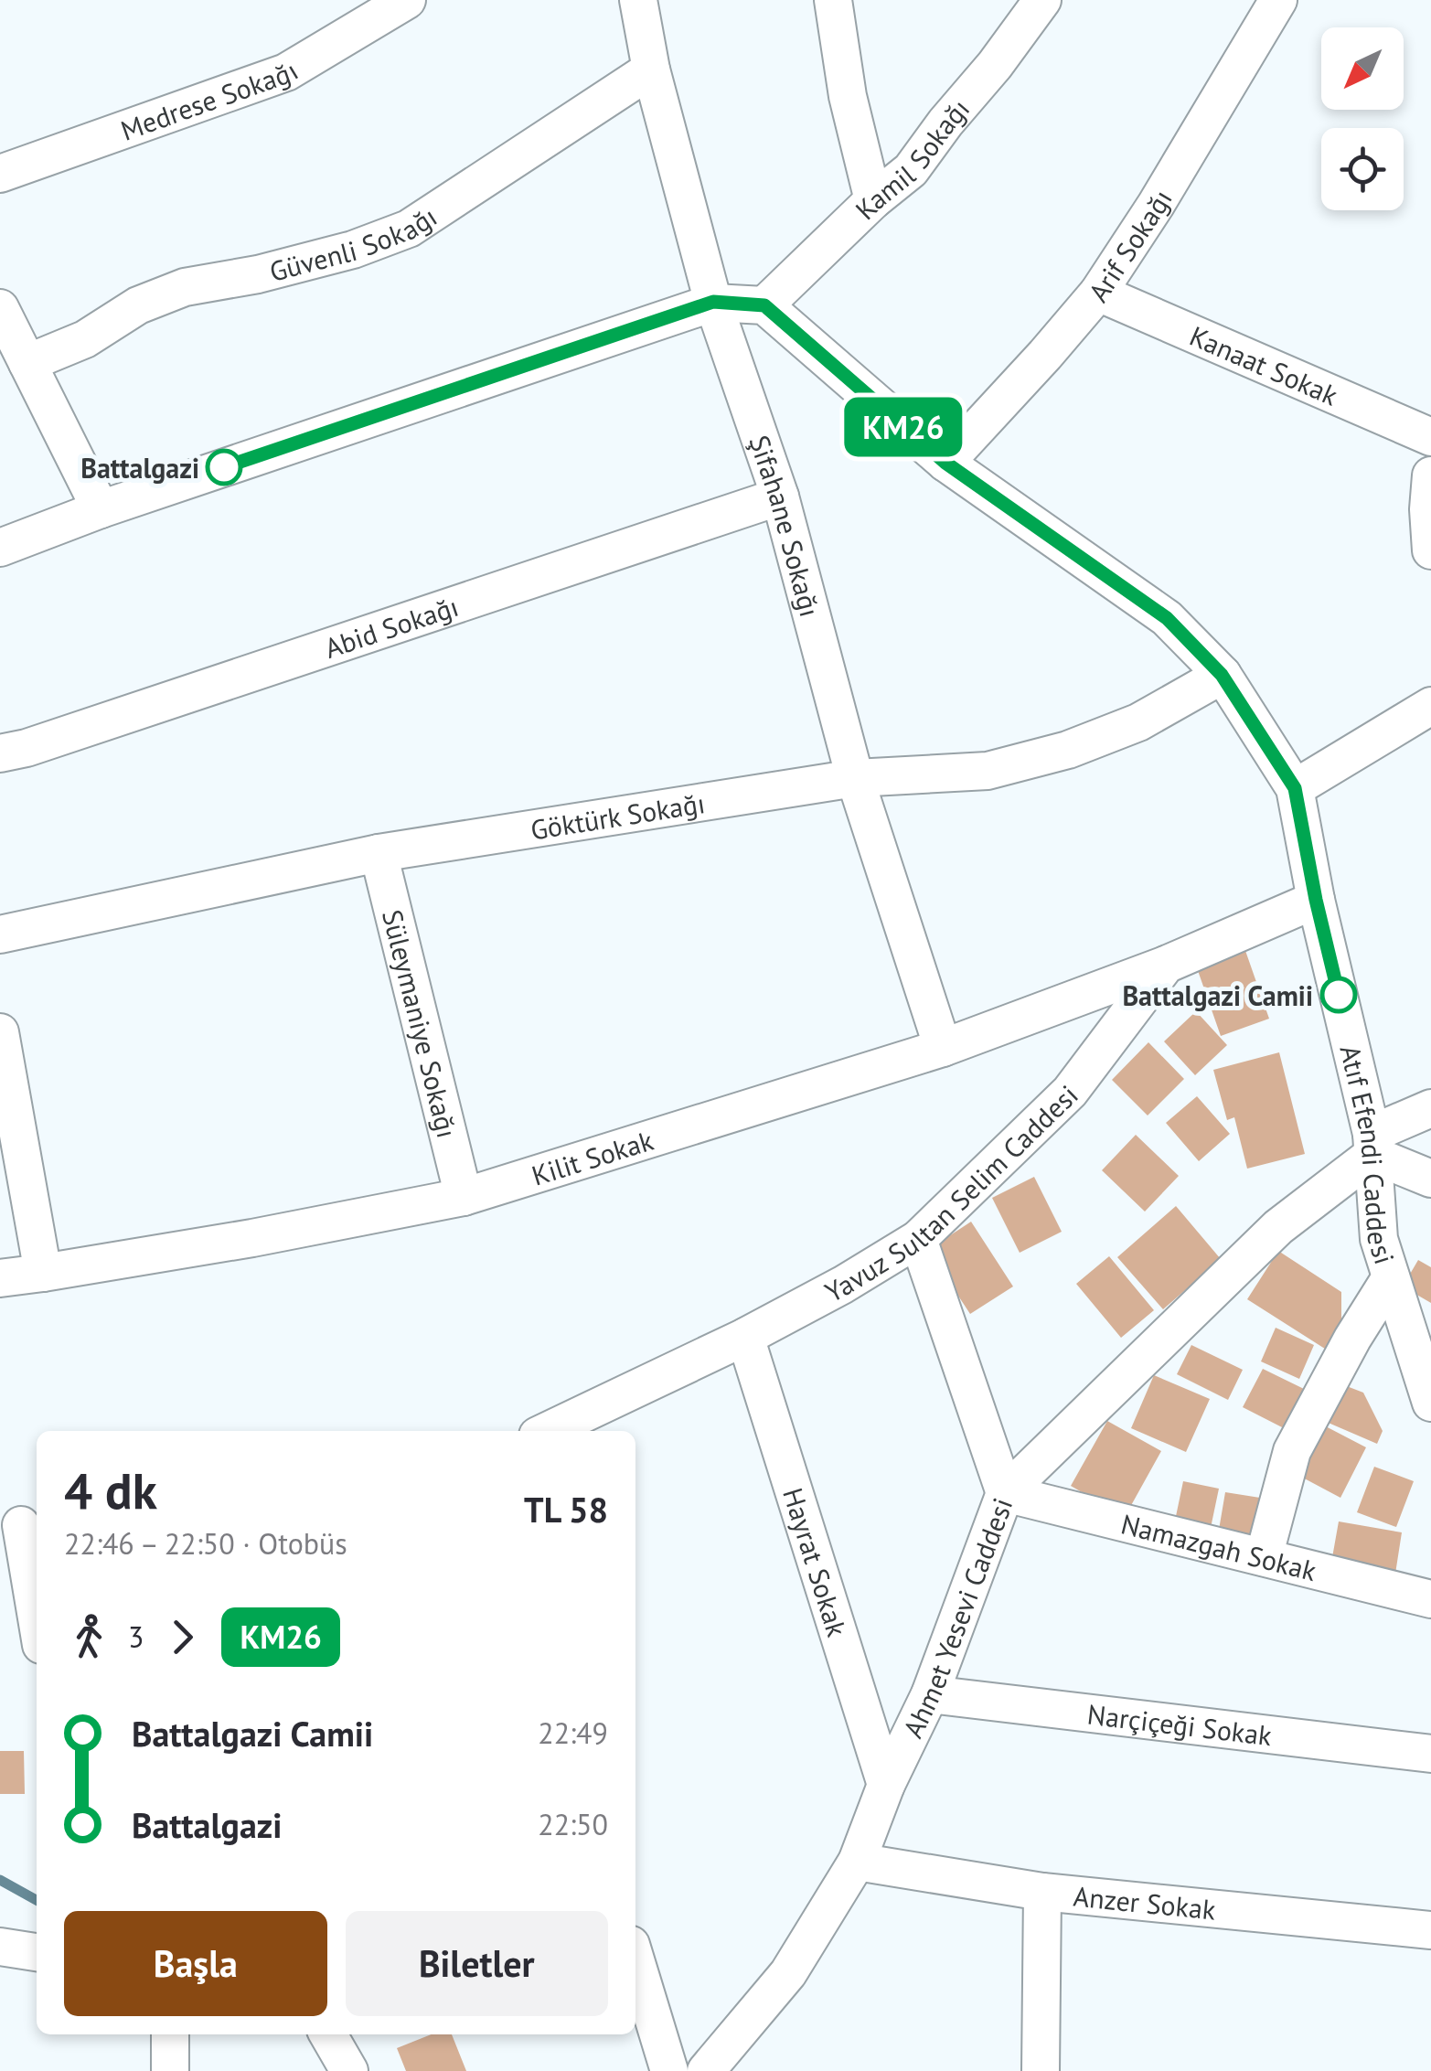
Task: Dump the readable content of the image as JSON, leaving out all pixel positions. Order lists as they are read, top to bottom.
{
  "streets": {
    "street": [
      "Medrese Sokağı",
      "Kamil Sokağı",
      "Güvenli Sokağı",
      "Arif Sokağı",
      "Kanaat Sokak",
      "Şifahane Sokağı",
      "Abid Sokağı",
      "Göktürk Sokağı",
      "Süleymaniye Sokağı",
      "Atıf Efendi Caddesi",
      "Kilit Sokak",
      "Yavuz Sultan Selim Caddesi",
      "Namazgah Sokak",
      "Hayrat Sokak",
      "Ahmet Yesevi Caddesi",
      "Narçiçeği Sokak",
      "Anzer Sokak"
    ]
  },
  "crossings": [
    ["Kamil Sokağı", "Atıf Efendi Caddesi"],
    ["Güvenli Sokağı", "Şifahane Sokağı"],
    ["Arif Sokağı", "Kanaat Sokak"],
    ["Arif Sokağı", "Atıf Efendi Caddesi"],
    ["Şifahane Sokağı", "Abid Sokağı"],
    ["Şifahane Sokağı", "Göktürk Sokağı"],
    ["Şifahane Sokağı", "Kilit Sokak"],
    ["Göktürk Sokağı", "Süleymaniye Sokağı"],
    ["Göktürk Sokağı", "Atıf Efendi Caddesi"],
    ["Süleymaniye Sokağı", "Kilit Sokak"],
    ["Atıf Efendi Caddesi", "Yavuz Sultan Selim Caddesi"],
    ["Atıf Efendi Caddesi", "Ahmet Yesevi Caddesi"],
    ["Kilit Sokak", "Yavuz Sultan Selim Caddesi"],
    ["Yavuz Sultan Selim Caddesi", "Hayrat Sokak"],
    ["Namazgah Sokak", "Ahmet Yesevi Caddesi"],
    ["Hayrat Sokak", "Ahmet Yesevi Caddesi"],
    ["Ahmet Yesevi Caddesi", "Narçiçeği Sokak"],
    ["Ahmet Yesevi Caddesi", "Anzer Sokak"]
  ],
  "places": ["Battalgazi", "Battalgazi Camii"],
  "lines": ["bus line KM26"],
  "north": "bottom left",
  "page": {
    "on_map": "KM26",
    "heading": ["4 dk", "22:46 – 22:50 · Otobüs", "TL 58"],
    "legs": ["3", "KM26"],
    "list": [
      {
        "name": "Battalgazi Camii",
        "value": "22:49"
      },
      {
        "name": "Battalgazi",
        "value": "22:50"
      }
    ],
    "buttons": ["Başla", "Biletler"]
  }
}
